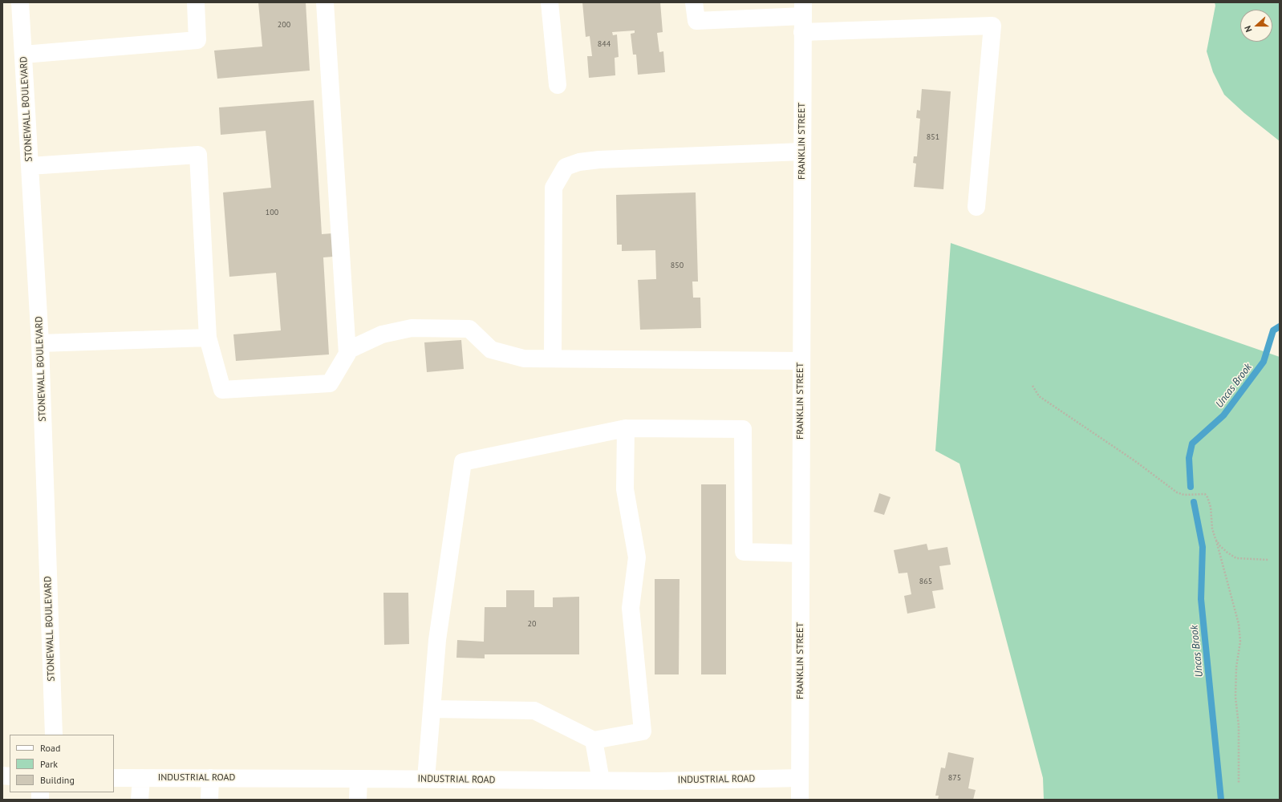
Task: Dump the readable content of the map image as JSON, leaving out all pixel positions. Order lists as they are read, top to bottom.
{
  "streets": {
    "street": ["STONEWALL BOULEVARD", "FRANKLIN STREET", "INDUSTRIAL ROAD"]
  },
  "crossings": [
    ["FRANKLIN STREET", "INDUSTRIAL ROAD"]
  ],
  "water": ["Uncas Brook"],
  "house_numbers": [
    "200",
    "844",
    "851",
    "100",
    "850",
    "865",
    "20",
    "875"
  ],
  "legend": ["Road", "Park", "Building"],
  "north": "left"
}
